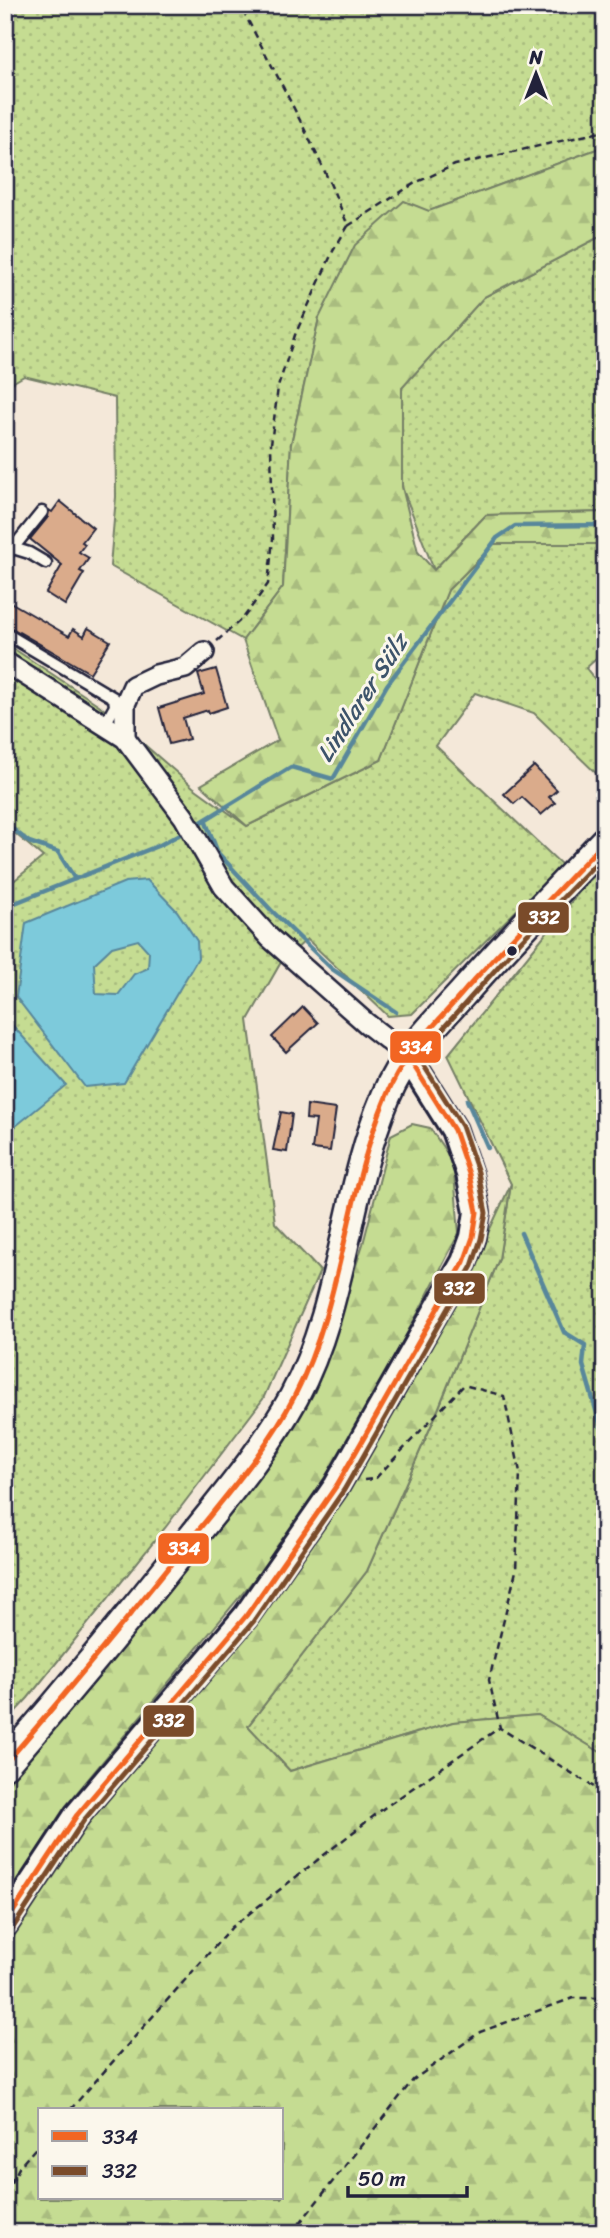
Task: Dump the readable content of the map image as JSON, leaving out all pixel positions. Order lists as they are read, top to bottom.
{
  "water": ["Lindlarer Sülz"],
  "lines": ["transit line 334", "transit line 332"],
  "legend": ["334", "332"],
  "scale_bar": "50 m",
  "north": "top"
}
